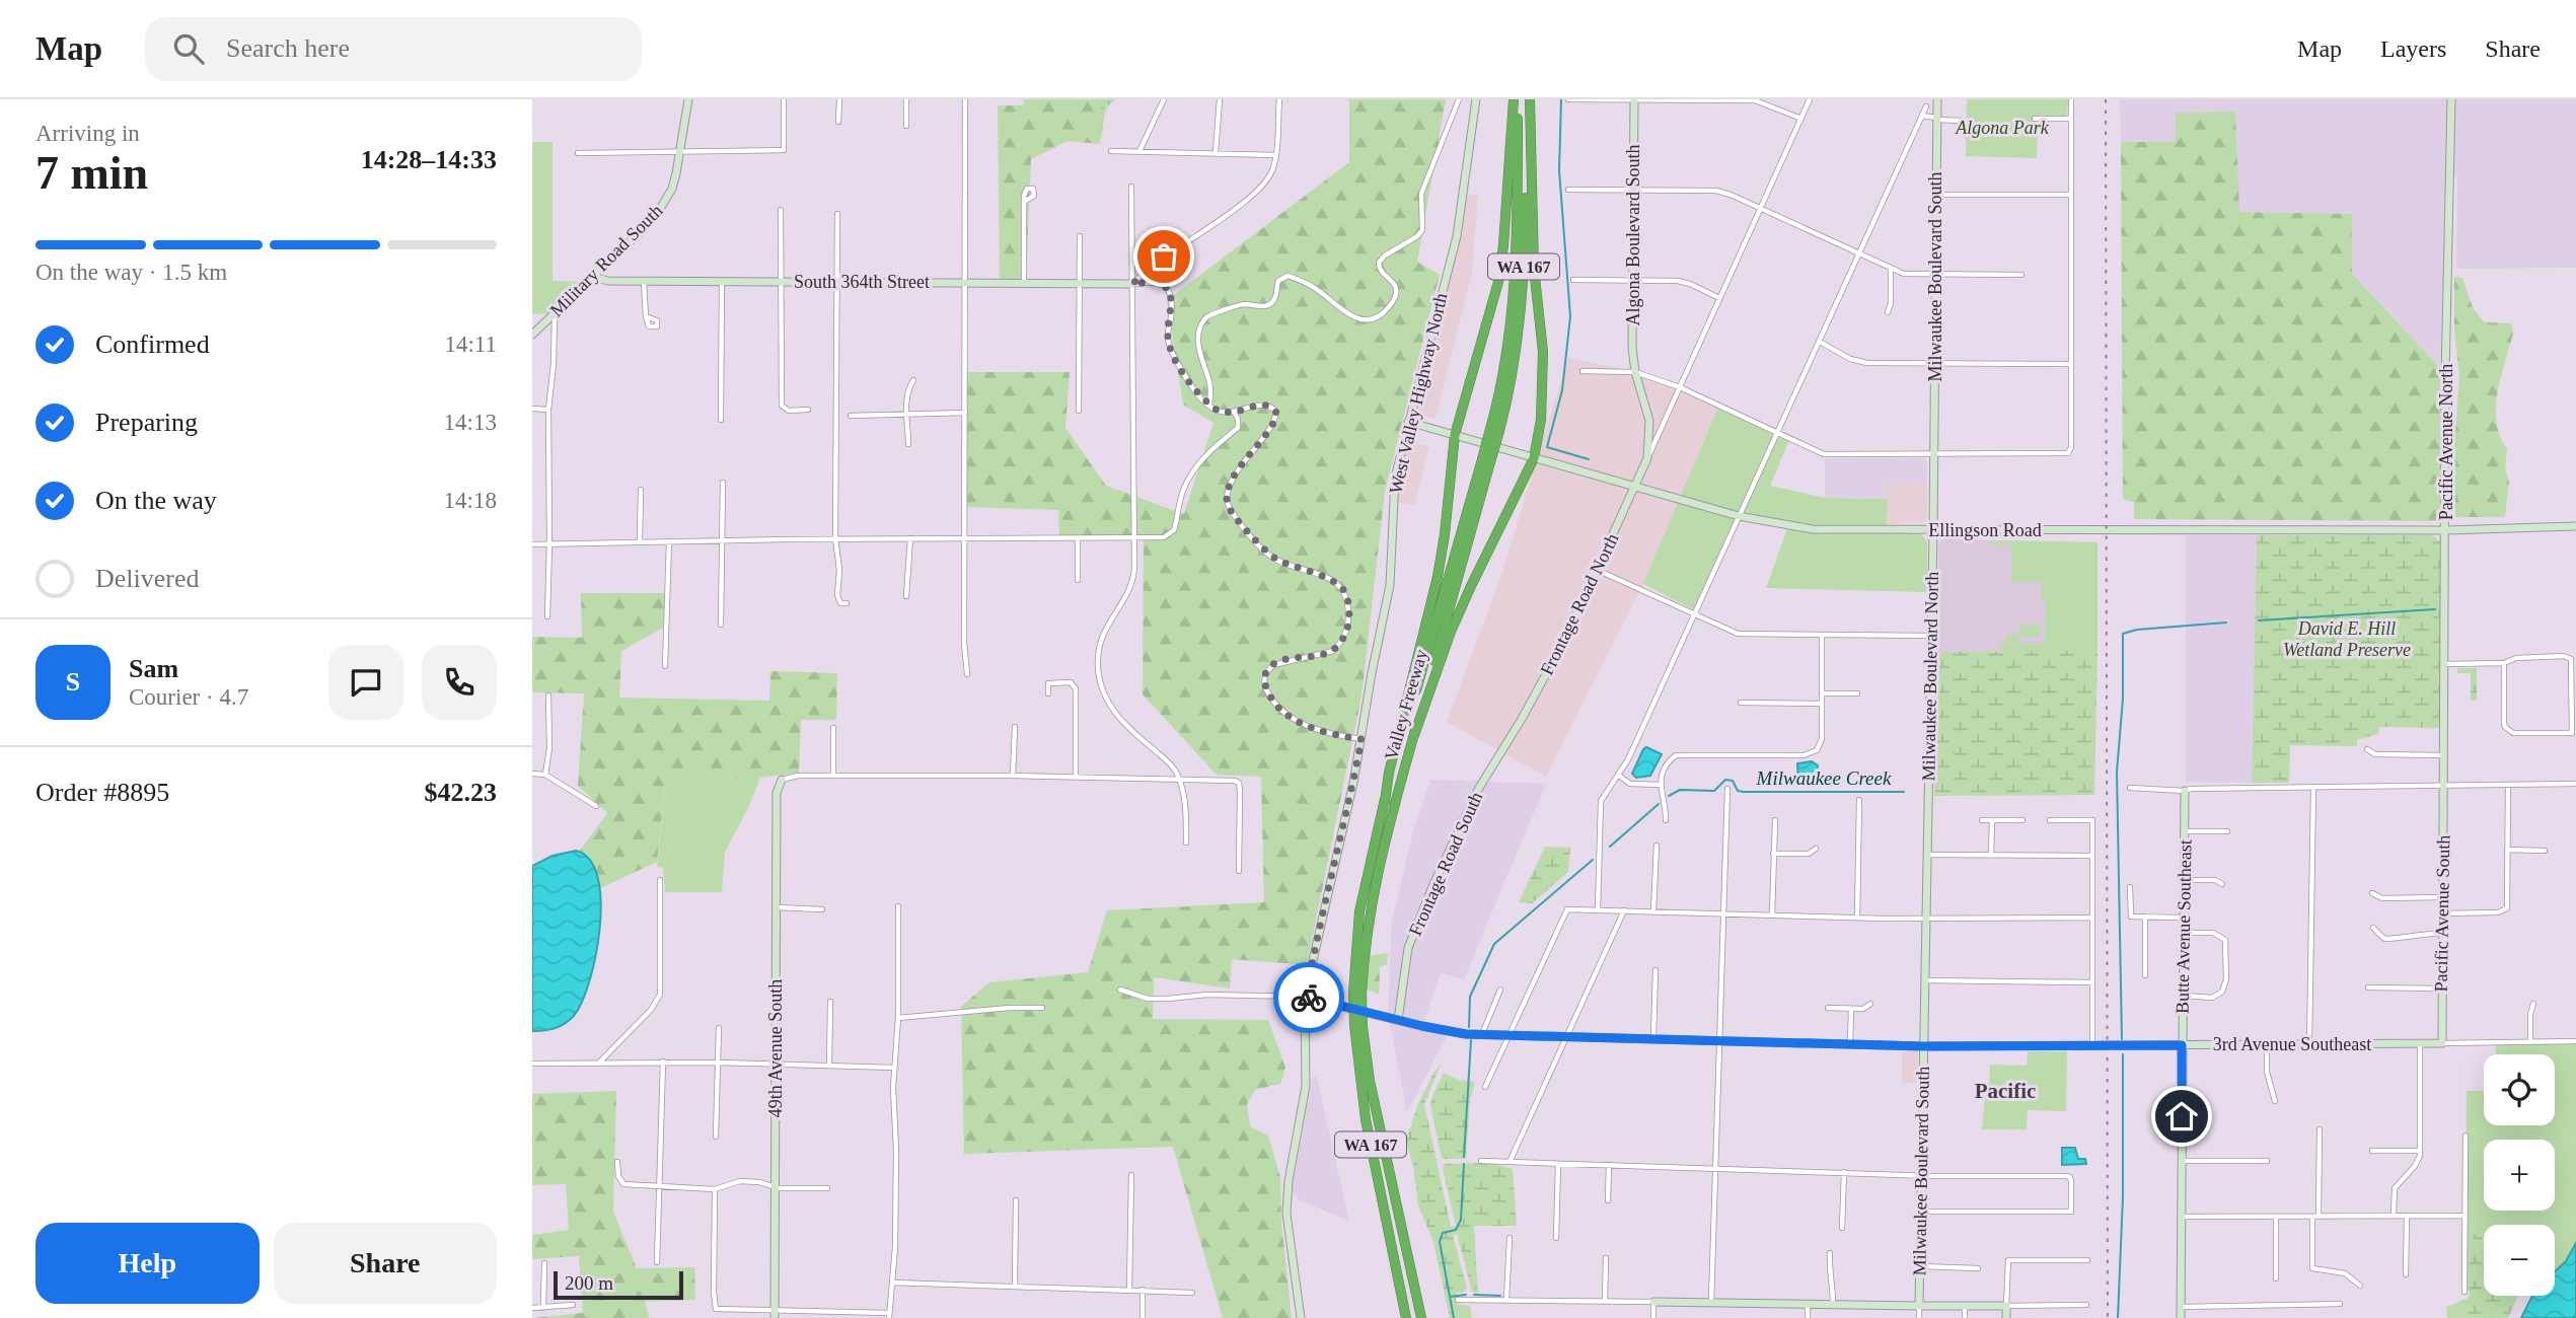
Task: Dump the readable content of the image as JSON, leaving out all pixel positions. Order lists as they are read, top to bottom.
{
  "streets": {
    "highway": ["WA 167", "Valley Freeway"],
    "street": [
      "Algona Boulevard South",
      "Military Road South",
      "Milwaukee Boulevard South",
      "South 364th Street",
      "West Valley Highway North",
      "Pacific Avenue North",
      "Ellingson Road",
      "Frontage Road North",
      "Milwaukee Boulevard North",
      "Frontage Road South",
      "Pacific Avenue South",
      "Butte Avenue Southeast",
      "3rd Avenue Southeast",
      "49th Avenue South"
    ]
  },
  "crossings": [
    ["Algona Boulevard South", "Frontage Road North"],
    ["Military Road South", "South 364th Street"],
    ["Milwaukee Boulevard South", "Milwaukee Boulevard North"],
    ["Milwaukee Boulevard South", "3rd Avenue Southeast"],
    ["West Valley Highway North", "Ellingson Road"],
    ["West Valley Highway North", "3rd Avenue Southeast"],
    ["Pacific Avenue North", "Ellingson Road"],
    ["Pacific Avenue North", "Pacific Avenue South"],
    ["Ellingson Road", "Frontage Road North"],
    ["Ellingson Road", "Milwaukee Boulevard North"],
    ["Frontage Road North", "Frontage Road South"],
    ["Frontage Road South", "3rd Avenue Southeast"],
    ["Pacific Avenue South", "3rd Avenue Southeast"],
    ["Butte Avenue Southeast", "3rd Avenue Southeast"]
  ],
  "districts": ["Pacific"],
  "water": ["Milwaukee Creek"],
  "parks": ["Algona Park", "David E. Hill Wetland Preserve"],
  "scale_bar": "200 m",
  "page": {
    "header": "Map",
    "search": "Search here",
    "nav": ["Map", "Layers", "Share"],
    "heading": ["7 min", "Arriving in", "14:28–14:33"],
    "panel": [
      "Sam",
      "Courier · 4.7",
      "Order #8895",
      "$42.23"
    ],
    "bar": "On the way · 1.5 km",
    "list": [
      ["Confirmed", "14:11"],
      ["Preparing", "14:13"],
      ["On the way", "14:18"],
      "Delivered"
    ],
    "round": "S",
    "map_buttons": ["+", "−"],
    "buttons": ["Help", "Share"],
    "scale": "200 m"
  }
}
